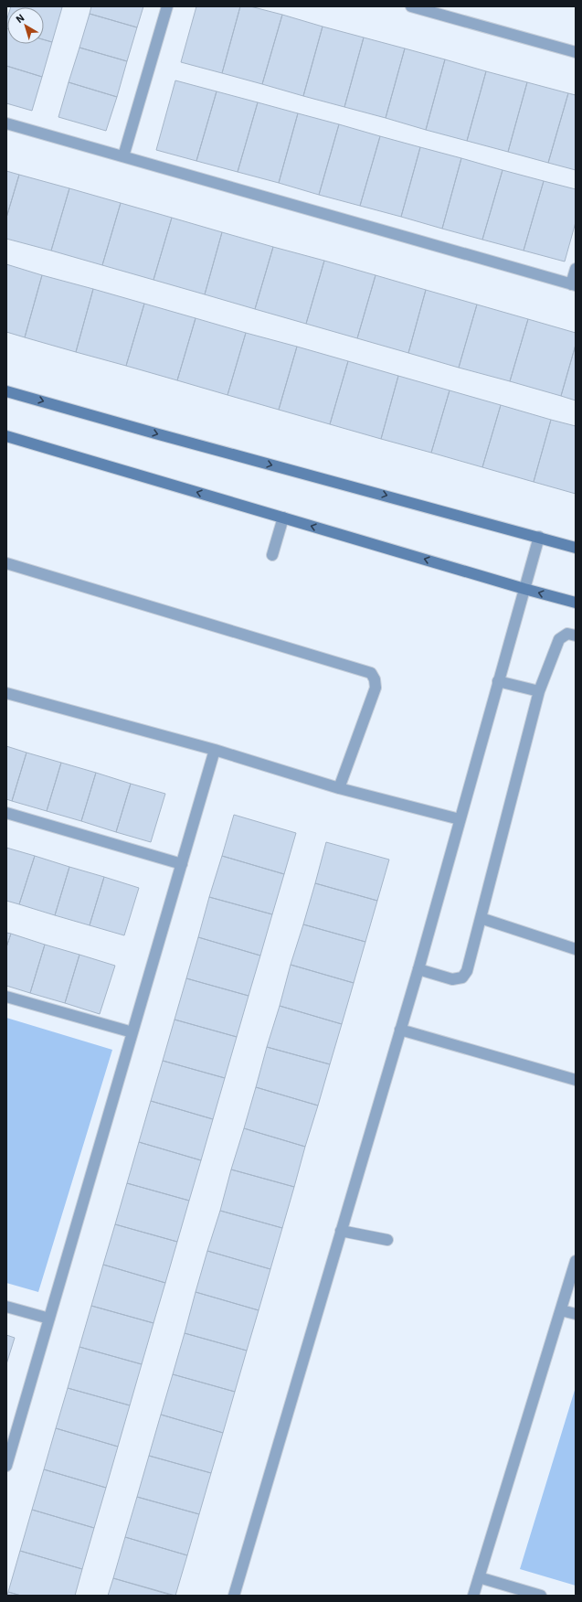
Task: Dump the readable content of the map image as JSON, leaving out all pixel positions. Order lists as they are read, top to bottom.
{
  "north": "top left"
}
